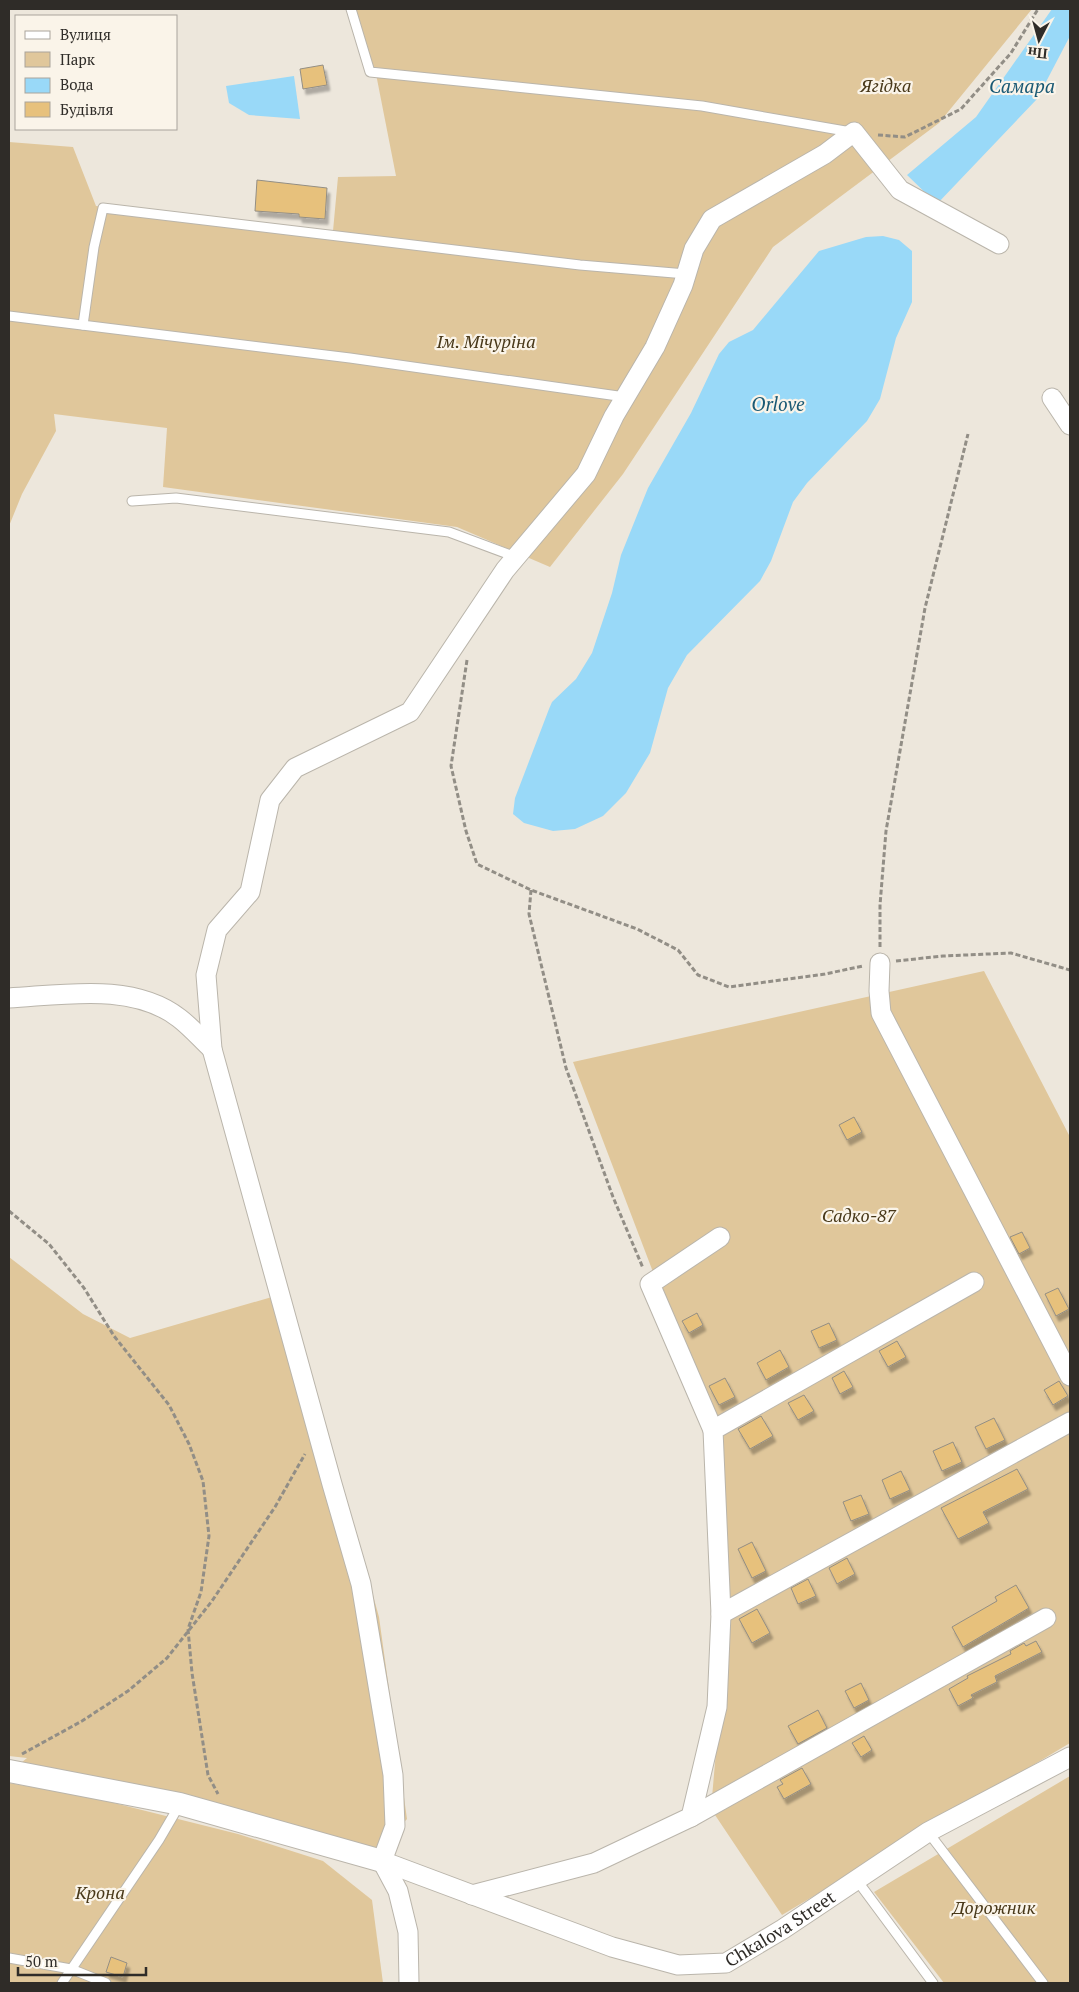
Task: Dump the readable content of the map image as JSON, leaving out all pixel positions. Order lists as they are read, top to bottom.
{
  "streets": {
    "street": ["Chkalova Street"]
  },
  "water": ["Самара", "Orlove"],
  "parks": [
    "Ягідка",
    "Ім. Мічуріна",
    "Садко-87",
    "Крона",
    "Дорожник"
  ],
  "legend": [
    "Вулиця",
    "Парк",
    "Вода",
    "Будівля"
  ],
  "scale_bar": "50 m",
  "north": "bottom"
}
